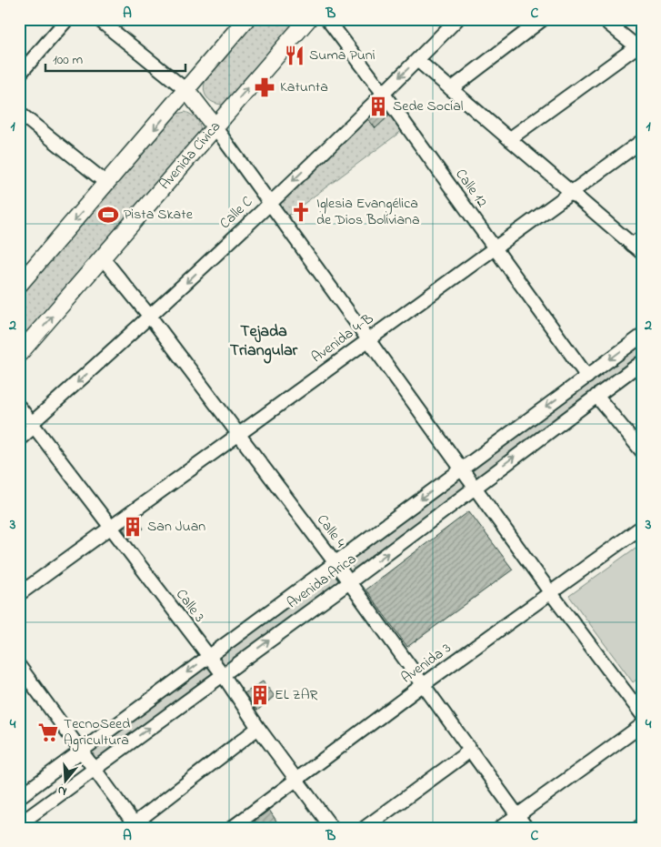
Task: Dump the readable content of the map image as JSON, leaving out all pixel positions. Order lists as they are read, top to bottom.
{
  "streets": {
    "main road": ["Avenida Cívica"],
    "street": [
      "Calle 12",
      "Calle C",
      "Avenida 4-B",
      "Calle 4",
      "Avenida Arica",
      "Calle 3",
      "Avenida 3"
    ]
  },
  "crossings": [
    ["Avenida Cívica", "Calle 4"],
    ["Calle 12", "Calle C"],
    ["Calle 12", "Avenida 4-B"],
    ["Calle 12", "Avenida Arica"],
    ["Calle C", "Calle 4"],
    ["Calle C", "Calle 3"],
    ["Avenida 4-B", "Calle 4"],
    ["Avenida 4-B", "Calle 3"],
    ["Calle 4", "Avenida Arica"],
    ["Calle 4", "Avenida 3"],
    ["Avenida Arica", "Calle 3"],
    ["Calle 3", "Avenida 3"]
  ],
  "one_way": ["Calle C"],
  "districts": ["Tejada Triangular"],
  "places": {
    "restaurant": ["Suma Puni"],
    "pharmacy": ["Katunta"],
    "building": ["Sede Social", "San Juan", "EL ZAR"],
    "church": ["Iglesia Evangélica de Dios Boliviana"],
    "sports": ["Pista Skate"],
    "supermarket": ["TecnoSeed Agricultura"]
  },
  "scale_bar": "100 m",
  "north": "bottom",
  "grid": {
    "columns": ["A", "B", "C"],
    "rows": [
      "1",
      "2",
      "3",
      "4"
    ]
  }
}
